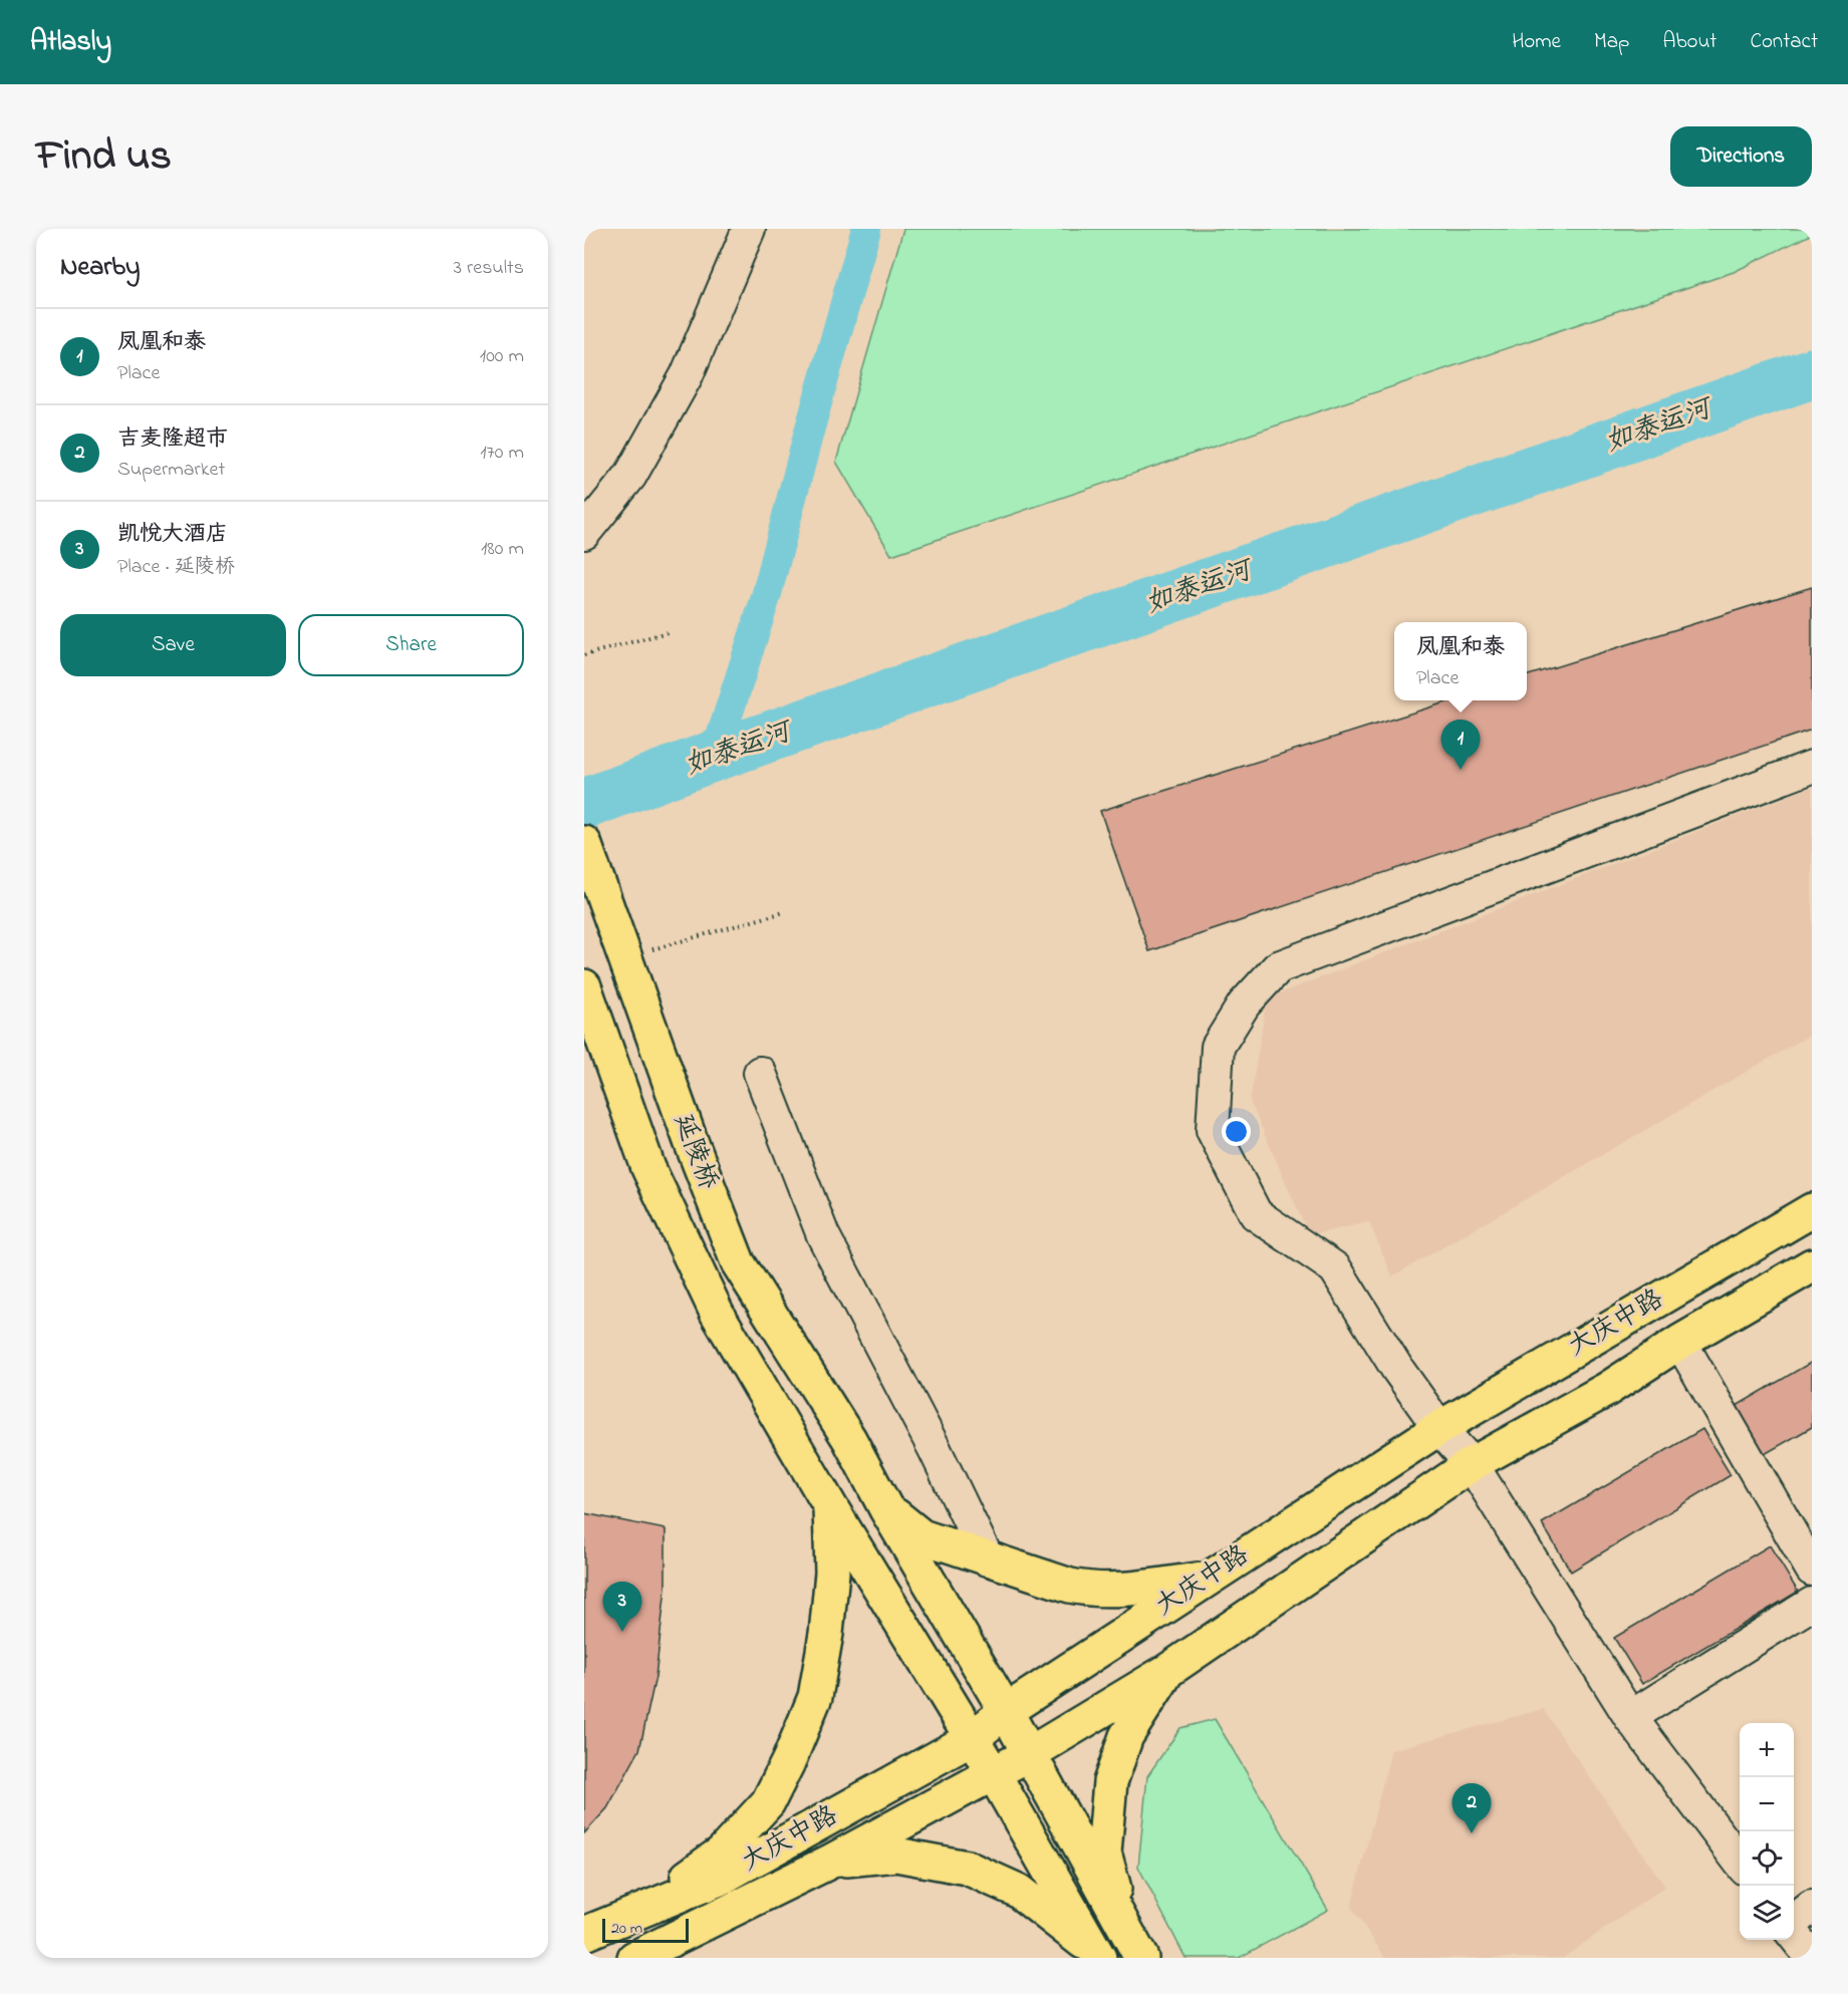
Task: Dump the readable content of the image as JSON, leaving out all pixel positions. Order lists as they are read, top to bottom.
{
  "streets": {
    "main road": ["延陵桥", "大庆中路"]
  },
  "crossings": [
    ["延陵桥", "大庆中路"]
  ],
  "water": ["如泰运河"],
  "scale_bar": "20 m",
  "page": {
    "header": "Atlasly",
    "nav": [
      "Home",
      "Map",
      "About",
      "Contact"
    ],
    "title": "Find us",
    "buttons": [
      "Directions",
      ["Save", "Share"]
    ],
    "heading": ["Nearby", "3 results"],
    "list": [
      {
        "mark": "1",
        "name": "凤凰和泰",
        "note": "Place",
        "value": "100 m"
      },
      {
        "mark": "2",
        "name": "吉麦隆超市",
        "note": "Supermarket",
        "value": "170 m"
      },
      {
        "mark": "3",
        "name": "凯悦大酒店",
        "note": "Place · 延陵桥",
        "value": "180 m"
      }
    ],
    "popup": ["凤凰和泰", "Place"],
    "pins": ["1", "3", "2"],
    "map_buttons": ["+", "−"],
    "scale": "20 m"
  }
}
